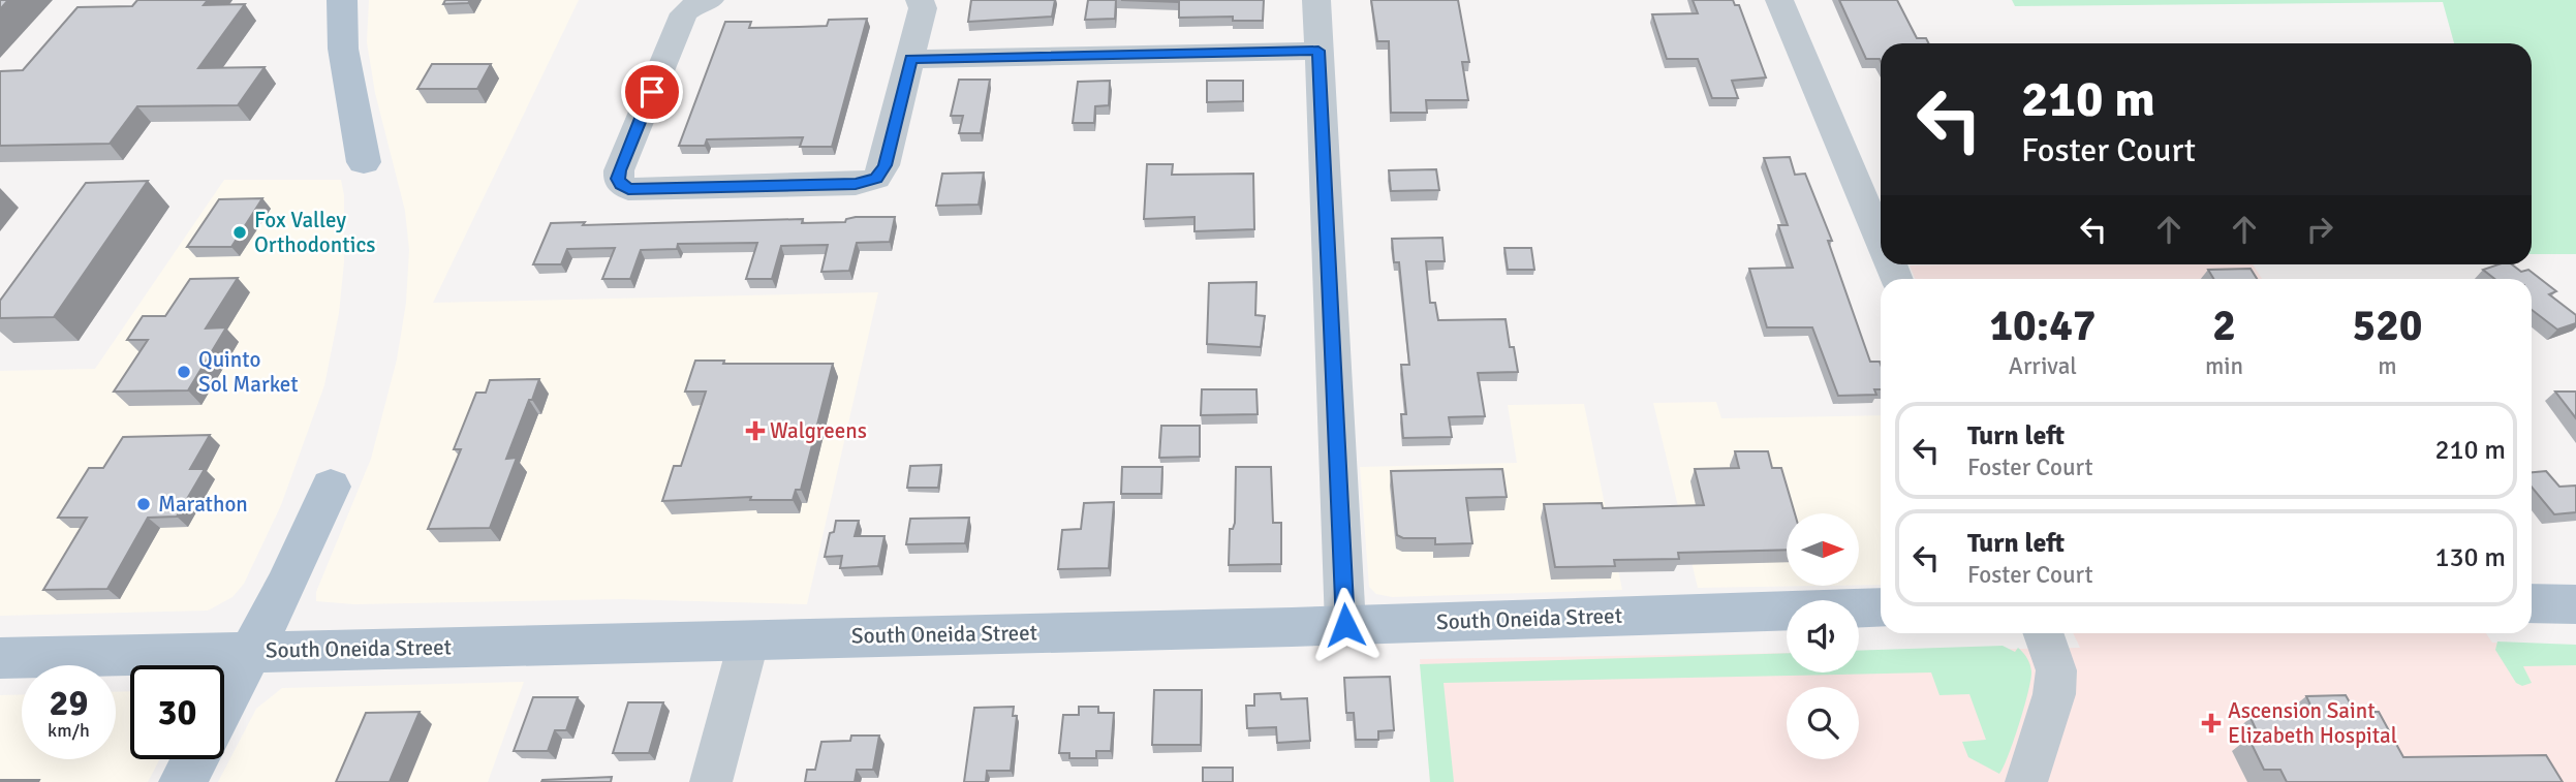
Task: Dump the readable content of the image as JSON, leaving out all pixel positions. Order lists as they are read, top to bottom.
{
  "streets": {
    "main road": ["South Oneida Street"]
  },
  "places": {
    "other": ["Fox Valley Orthodontics", "Quinto Sol Market", "Marathon"],
    "health": ["Walgreens", "Ascension Saint Elizabeth Hospital"]
  },
  "north": "right",
  "page": {
    "turn": ["210 m", "Foster Court"],
    "eta": [
      "10:47",
      "Arrival",
      "2",
      "min",
      "520",
      "m"
    ],
    "list": [
      {
        "name": "Turn left",
        "note": "Foster Court",
        "value": "210 m"
      },
      {
        "name": "Turn left",
        "note": "Foster Court",
        "value": "130 m"
      }
    ],
    "speed": "29 km/h",
    "limit": "30"
  }
}
